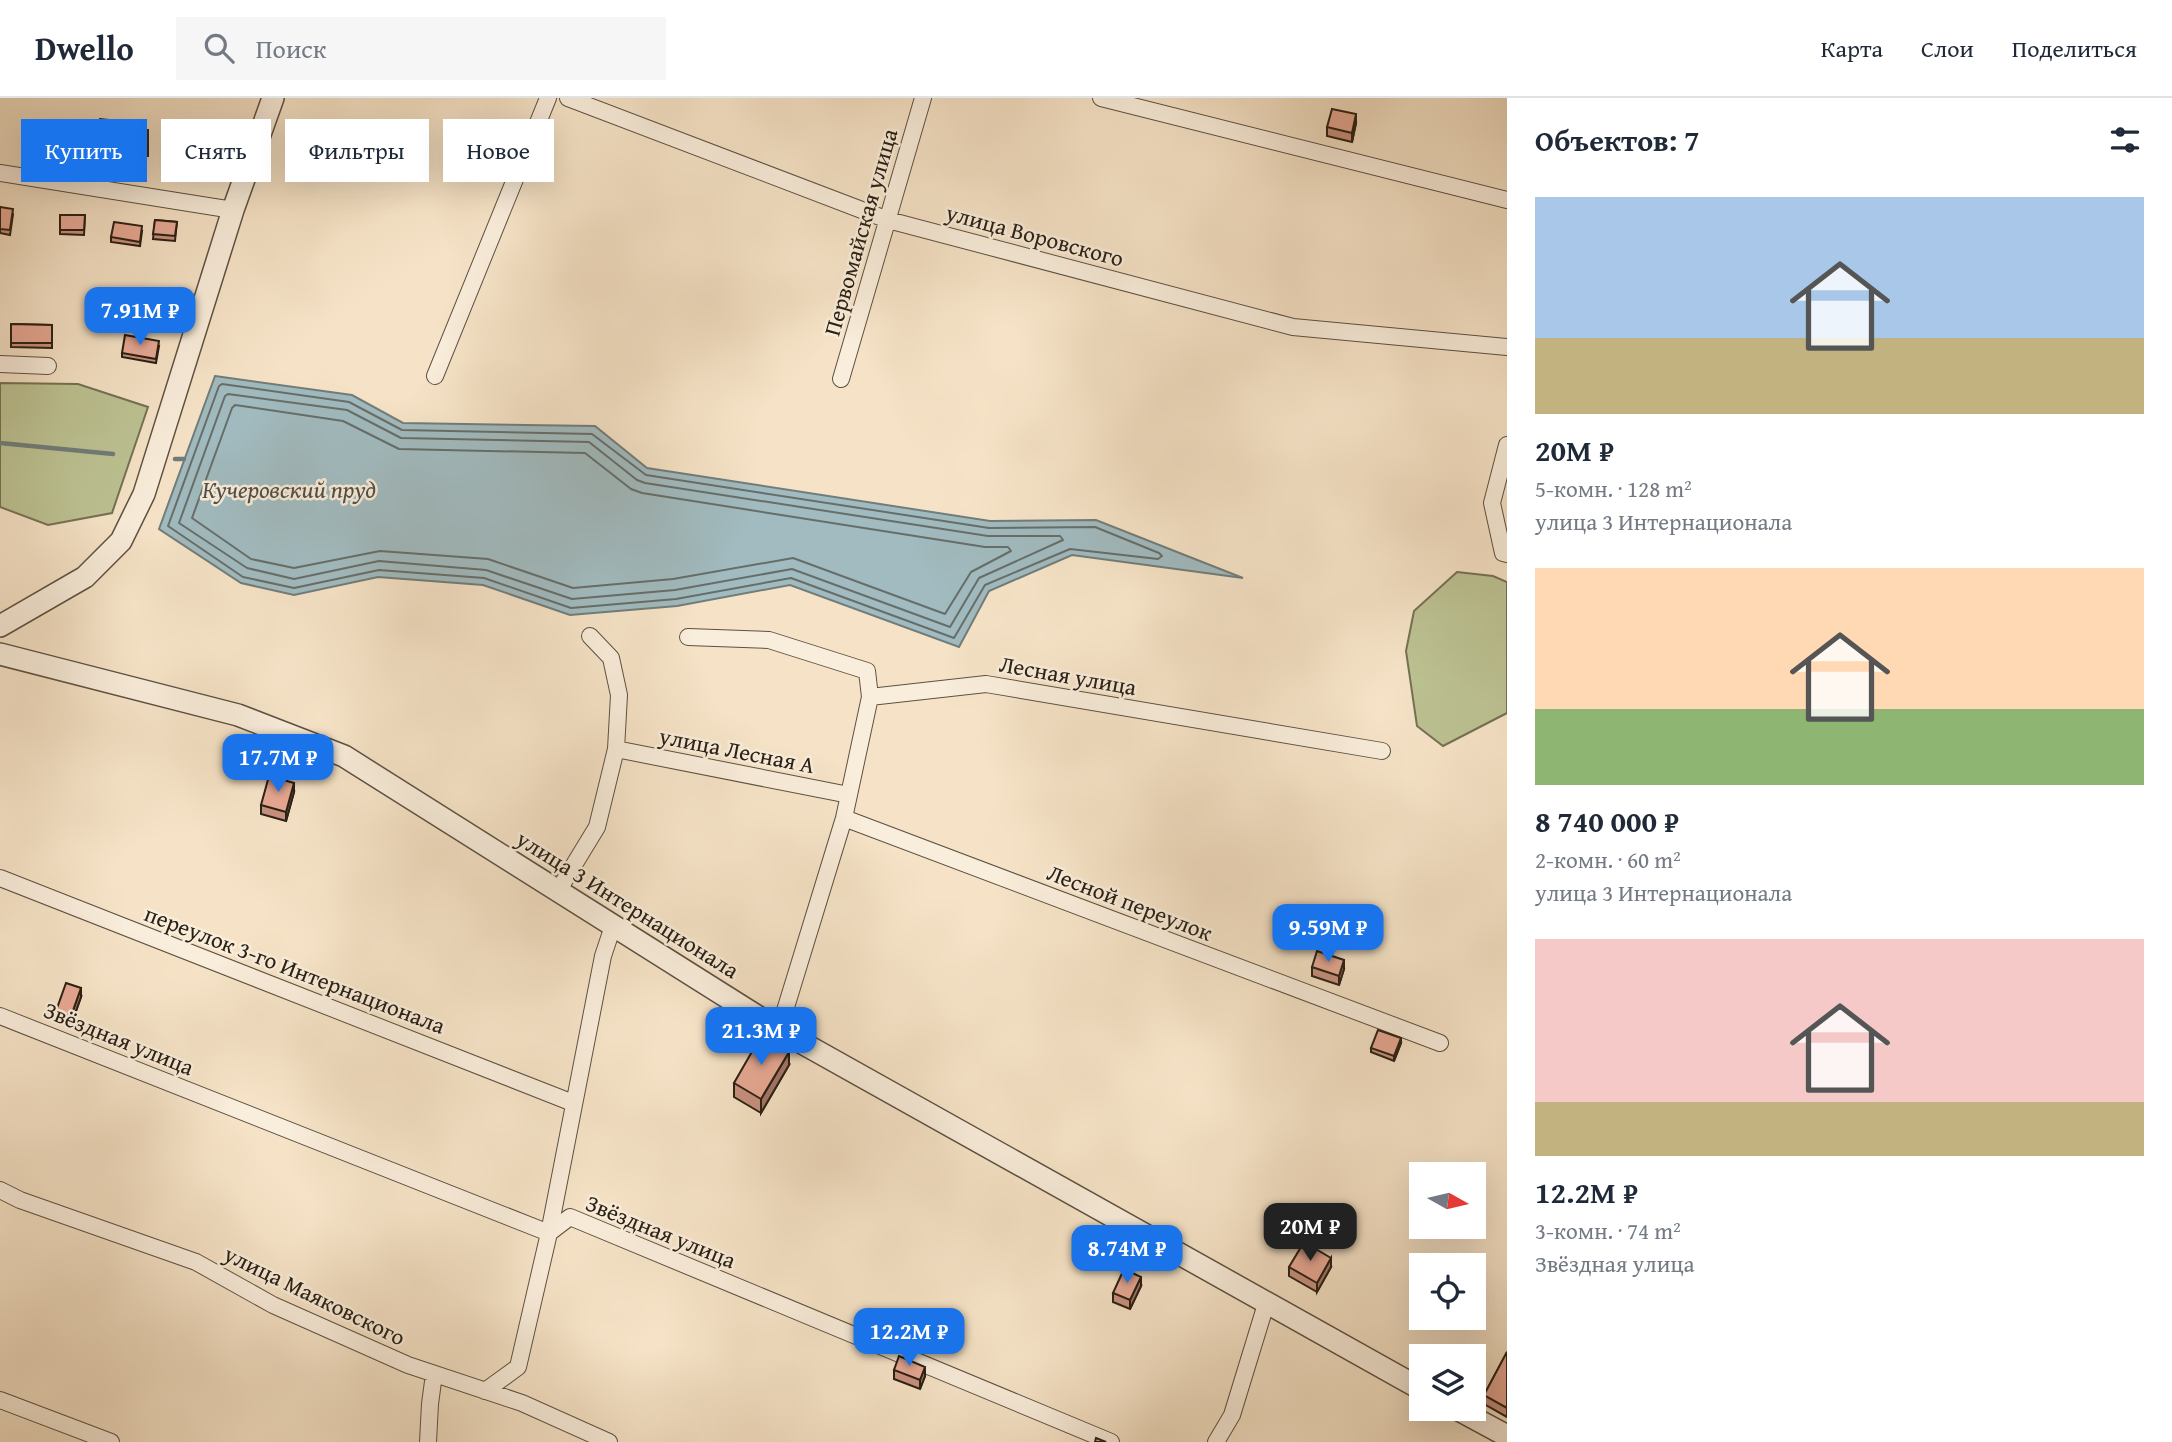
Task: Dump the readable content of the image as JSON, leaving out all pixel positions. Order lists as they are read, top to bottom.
{
  "streets": {
    "street": [
      "Первомайская улица",
      "улица Воровского",
      "Лесная улица",
      "улица Лесная А",
      "Лесной переулок",
      "улица 3 Интернационала",
      "переулок 3-го Интернационала",
      "Звёздная улица",
      "улица Маяковского"
    ]
  },
  "crossings": [
    ["Первомайская улица", "улица Воровского"]
  ],
  "water": ["Кучеровский пруд"],
  "north": "right",
  "page": {
    "header": "Dwello",
    "search": "Поиск",
    "nav": ["Карта", "Слои", "Поделиться"],
    "heading": "Объектов: 7",
    "chip": [
      "Купить",
      "Снять",
      "Фильтры",
      "Новое"
    ],
    "list": [
      {
        "name": "20M ₽",
        "note": "5-комн. · 128 m² · улица 3 Интернационала"
      },
      {
        "name": "8 740 000 ₽",
        "note": "2-комн. · 60 m² · улица 3 Интернационала"
      },
      {
        "name": "12.2M ₽",
        "note": "3-комн. · 74 m² · Звёздная улица"
      }
    ],
    "price": [
      "7.91M ₽",
      "17.7M ₽",
      "9.59M ₽",
      "21.3M ₽",
      "20M ₽",
      "8.74M ₽",
      "12.2M ₽"
    ]
  }
}
